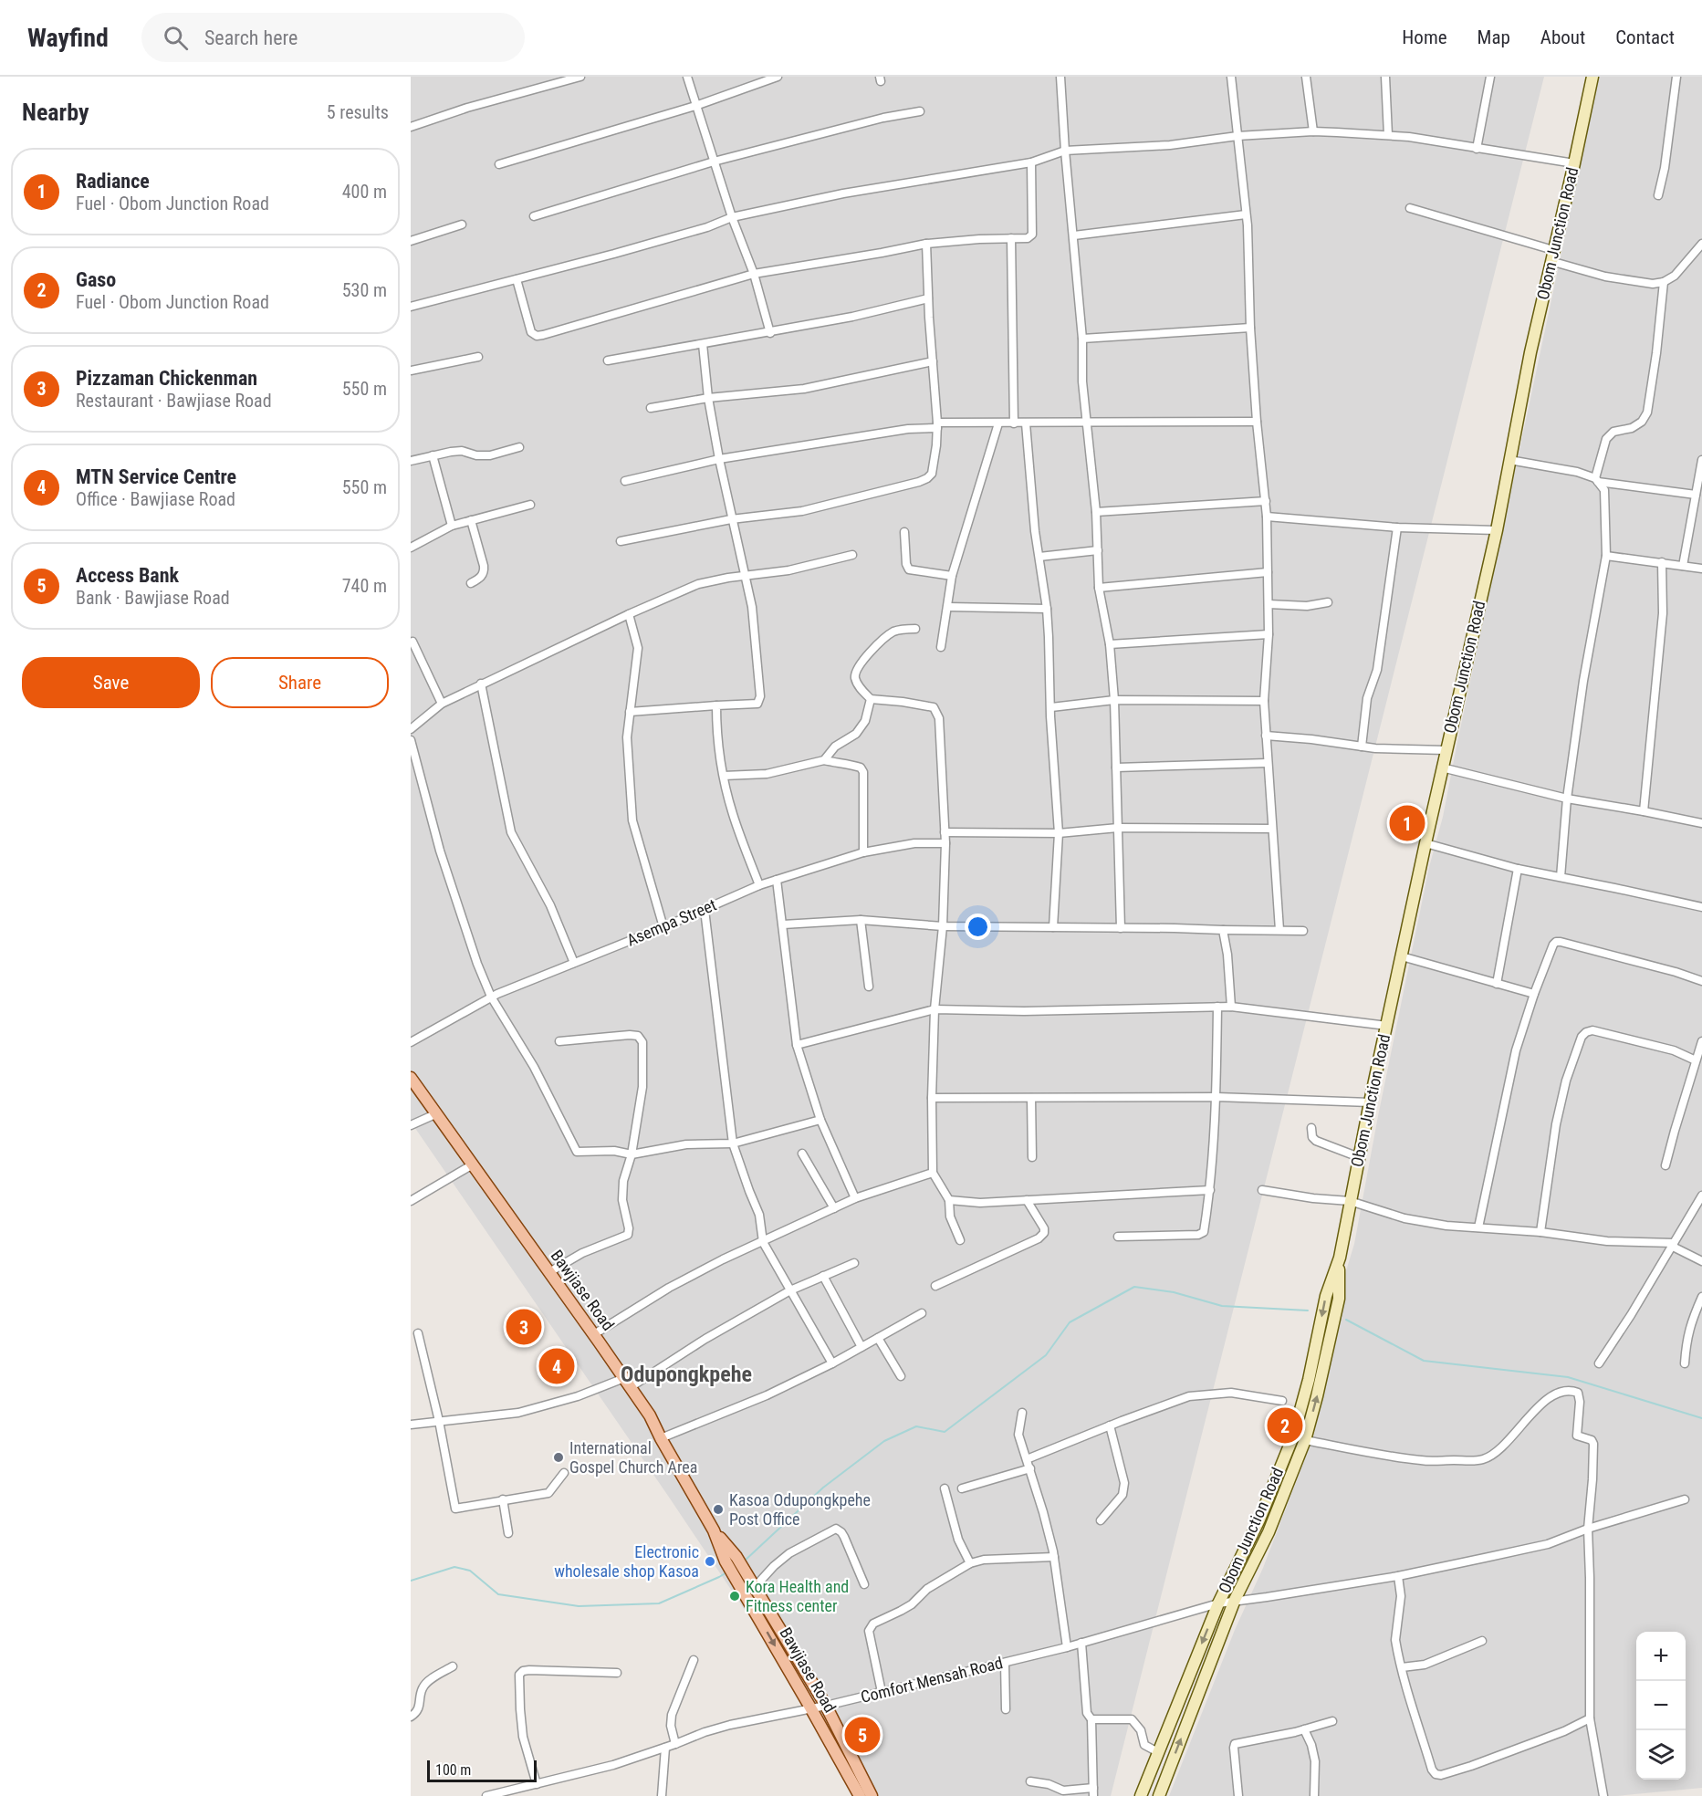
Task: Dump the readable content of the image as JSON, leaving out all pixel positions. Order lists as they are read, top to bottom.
{
  "streets": {
    "main road": ["Obom Junction Road", "Bawjiase Road"],
    "street": ["Asempa Street", "Comfort Mensah Road"]
  },
  "crossings": [
    ["Obom Junction Road", "Comfort Mensah Road"],
    ["Bawjiase Road", "Comfort Mensah Road"]
  ],
  "districts": ["Odupongkpehe"],
  "places": [
    "International Gospel Church Area",
    "Kasoa Odupongkpehe Post Office",
    "Electronic wholesale shop Kasoa",
    "Kora Health and Fitness center"
  ],
  "scale_bar": "100 m",
  "page": {
    "header": "Wayfind",
    "search": "Search here",
    "nav": [
      "Home",
      "Map",
      "About",
      "Contact"
    ],
    "heading": ["Nearby", "5 results"],
    "list": [
      {
        "mark": "1",
        "name": "Radiance",
        "note": "Fuel · Obom Junction Road",
        "value": "400 m"
      },
      {
        "mark": "2",
        "name": "Gaso",
        "note": "Fuel · Obom Junction Road",
        "value": "530 m"
      },
      {
        "mark": "3",
        "name": "Pizzaman Chickenman",
        "note": "Restaurant · Bawjiase Road",
        "value": "550 m"
      },
      {
        "mark": "4",
        "name": "MTN Service Centre",
        "note": "Office · Bawjiase Road",
        "value": "550 m"
      },
      {
        "mark": "5",
        "name": "Access Bank",
        "note": "Bank · Bawjiase Road",
        "value": "740 m"
      }
    ],
    "buttons": ["Save", "Share"],
    "pins": [
      "1",
      "3",
      "4",
      "2",
      "5"
    ],
    "map_buttons": ["+", "−"],
    "scale": "100 m"
  }
}
